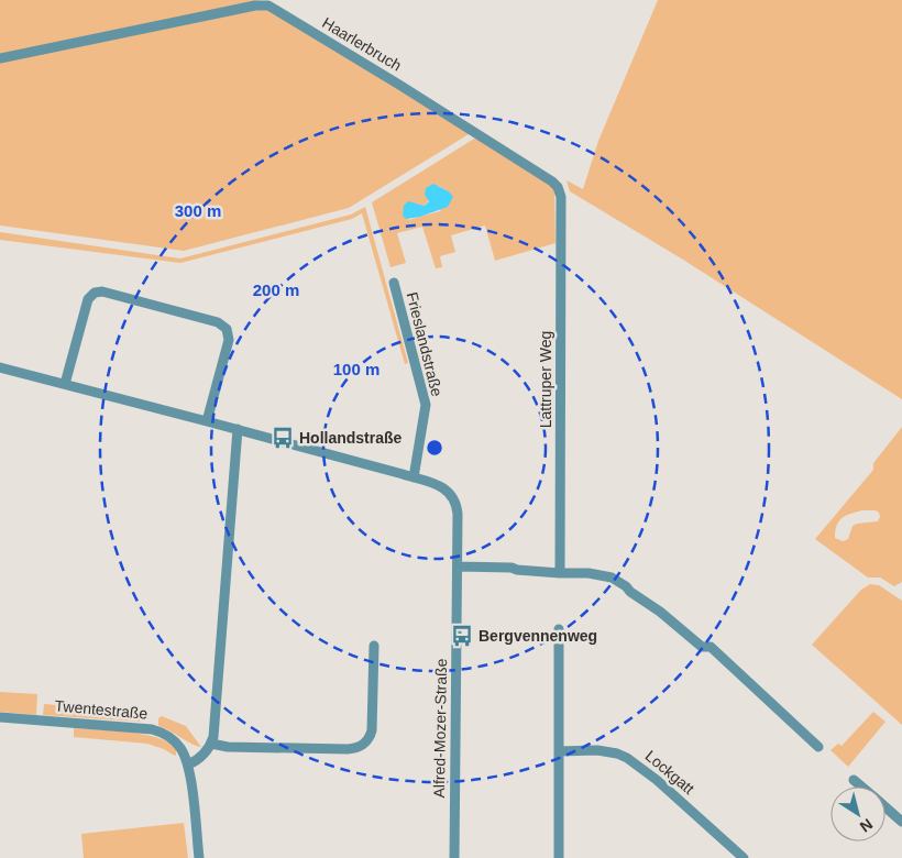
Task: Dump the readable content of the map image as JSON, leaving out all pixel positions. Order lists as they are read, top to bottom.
{
  "streets": {
    "street": [
      "Haarlerbruch",
      "Frieslandstraße",
      "Lattruper Weg",
      "Twentestraße",
      "Alfred-Mozer-Straße",
      "Lockgatt"
    ]
  },
  "crossings": [
    ["Haarlerbruch", "Lattruper Weg"],
    ["Frieslandstraße", "Alfred-Mozer-Straße"]
  ],
  "places": {
    "bus stop": ["Hollandstraße", "Bergvennenweg"]
  },
  "north": "bottom right",
  "rings": ["300 m", "200 m", "100 m"]
}
